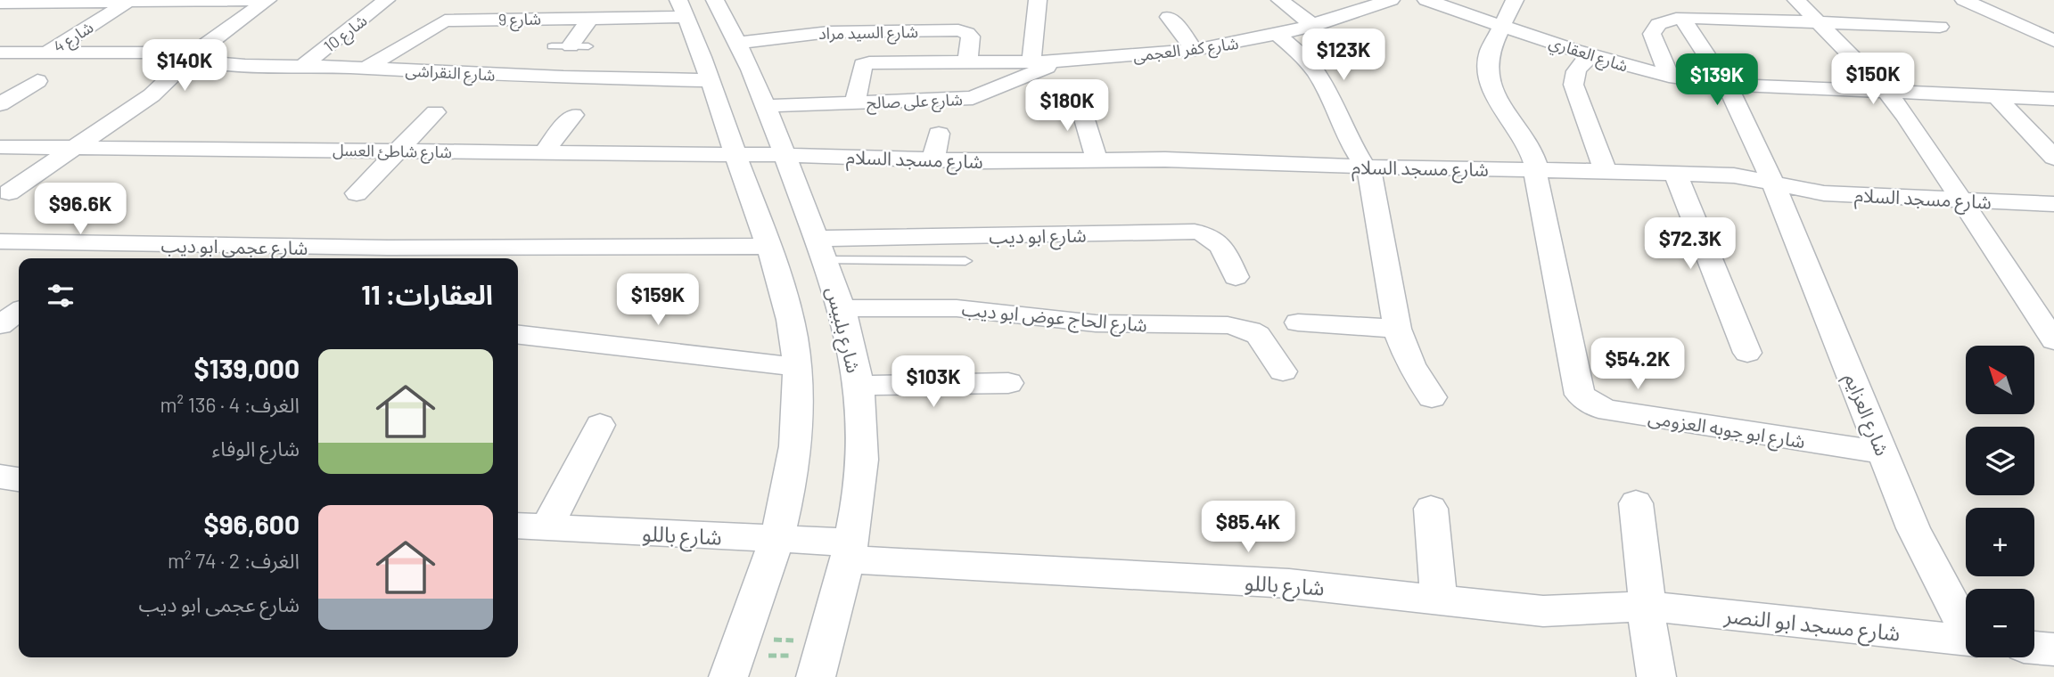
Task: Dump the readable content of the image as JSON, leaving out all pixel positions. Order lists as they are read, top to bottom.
{
  "streets": {
    "street": [
      "شارع 9",
      "شارع السيد مراد",
      "شارع 10",
      "شارع 4",
      "شارع كفر العجمى",
      "شارع العقاري",
      "شارع النقراشى",
      "شارع على صالح",
      "شارع شاطئ العسل",
      "شارع مسجد السلام",
      "شارع ابو ديب",
      "شارع عجمى ابو ديب",
      "شارع الحاج عوض ابو ديب",
      "شارع بلبيس",
      "شارع العزايم",
      "شارع ابو جوبه العزومى",
      "شارع باللو",
      "شارع مسجد ابو النصر"
    ]
  },
  "crossings": [
    ["شارع 9", "شارع النقراشى"],
    ["شارع السيد مراد", "شارع كفر العجمى"],
    ["شارع السيد مراد", "شارع بلبيس"],
    ["شارع 10", "شارع النقراشى"],
    ["شارع 4", "شارع النقراشى"],
    ["شارع كفر العجمى", "شارع على صالح"],
    ["شارع العقاري", "شارع العزايم"],
    ["شارع العقاري", "شارع ابو جوبه العزومى"],
    ["شارع على صالح", "شارع بلبيس"],
    ["شارع شاطئ العسل", "شارع مسجد السلام"],
    ["شارع شاطئ العسل", "شارع بلبيس"],
    ["شارع مسجد السلام", "شارع بلبيس"],
    ["شارع مسجد السلام", "شارع العزايم"],
    ["شارع مسجد السلام", "شارع ابو جوبه العزومى"],
    ["شارع ابو ديب", "شارع بلبيس"],
    ["شارع الحاج عوض ابو ديب", "شارع بلبيس"],
    ["شارع بلبيس", "شارع باللو"],
    ["شارع العزايم", "شارع ابو جوبه العزومى"],
    ["شارع باللو", "شارع مسجد ابو النصر"]
  ],
  "north": "top left",
  "page": {
    "price": [
      "$123K",
      "$140K",
      "$150K",
      "$139K",
      "$180K",
      "$96.6K",
      "$72.3K",
      "$159K",
      "$54.2K",
      "$103K",
      "$85.4K"
    ],
    "heading": "العقارات: 11",
    "list": [
      {
        "name": "$139,000",
        "note": "الغرف: 4 · 136 m² · شارع الوفاء"
      },
      {
        "name": "$96,600",
        "note": "الغرف: 2 · 74 m² · شارع عجمى ابو ديب"
      }
    ],
    "map_buttons": ["+", "−"]
  }
}
